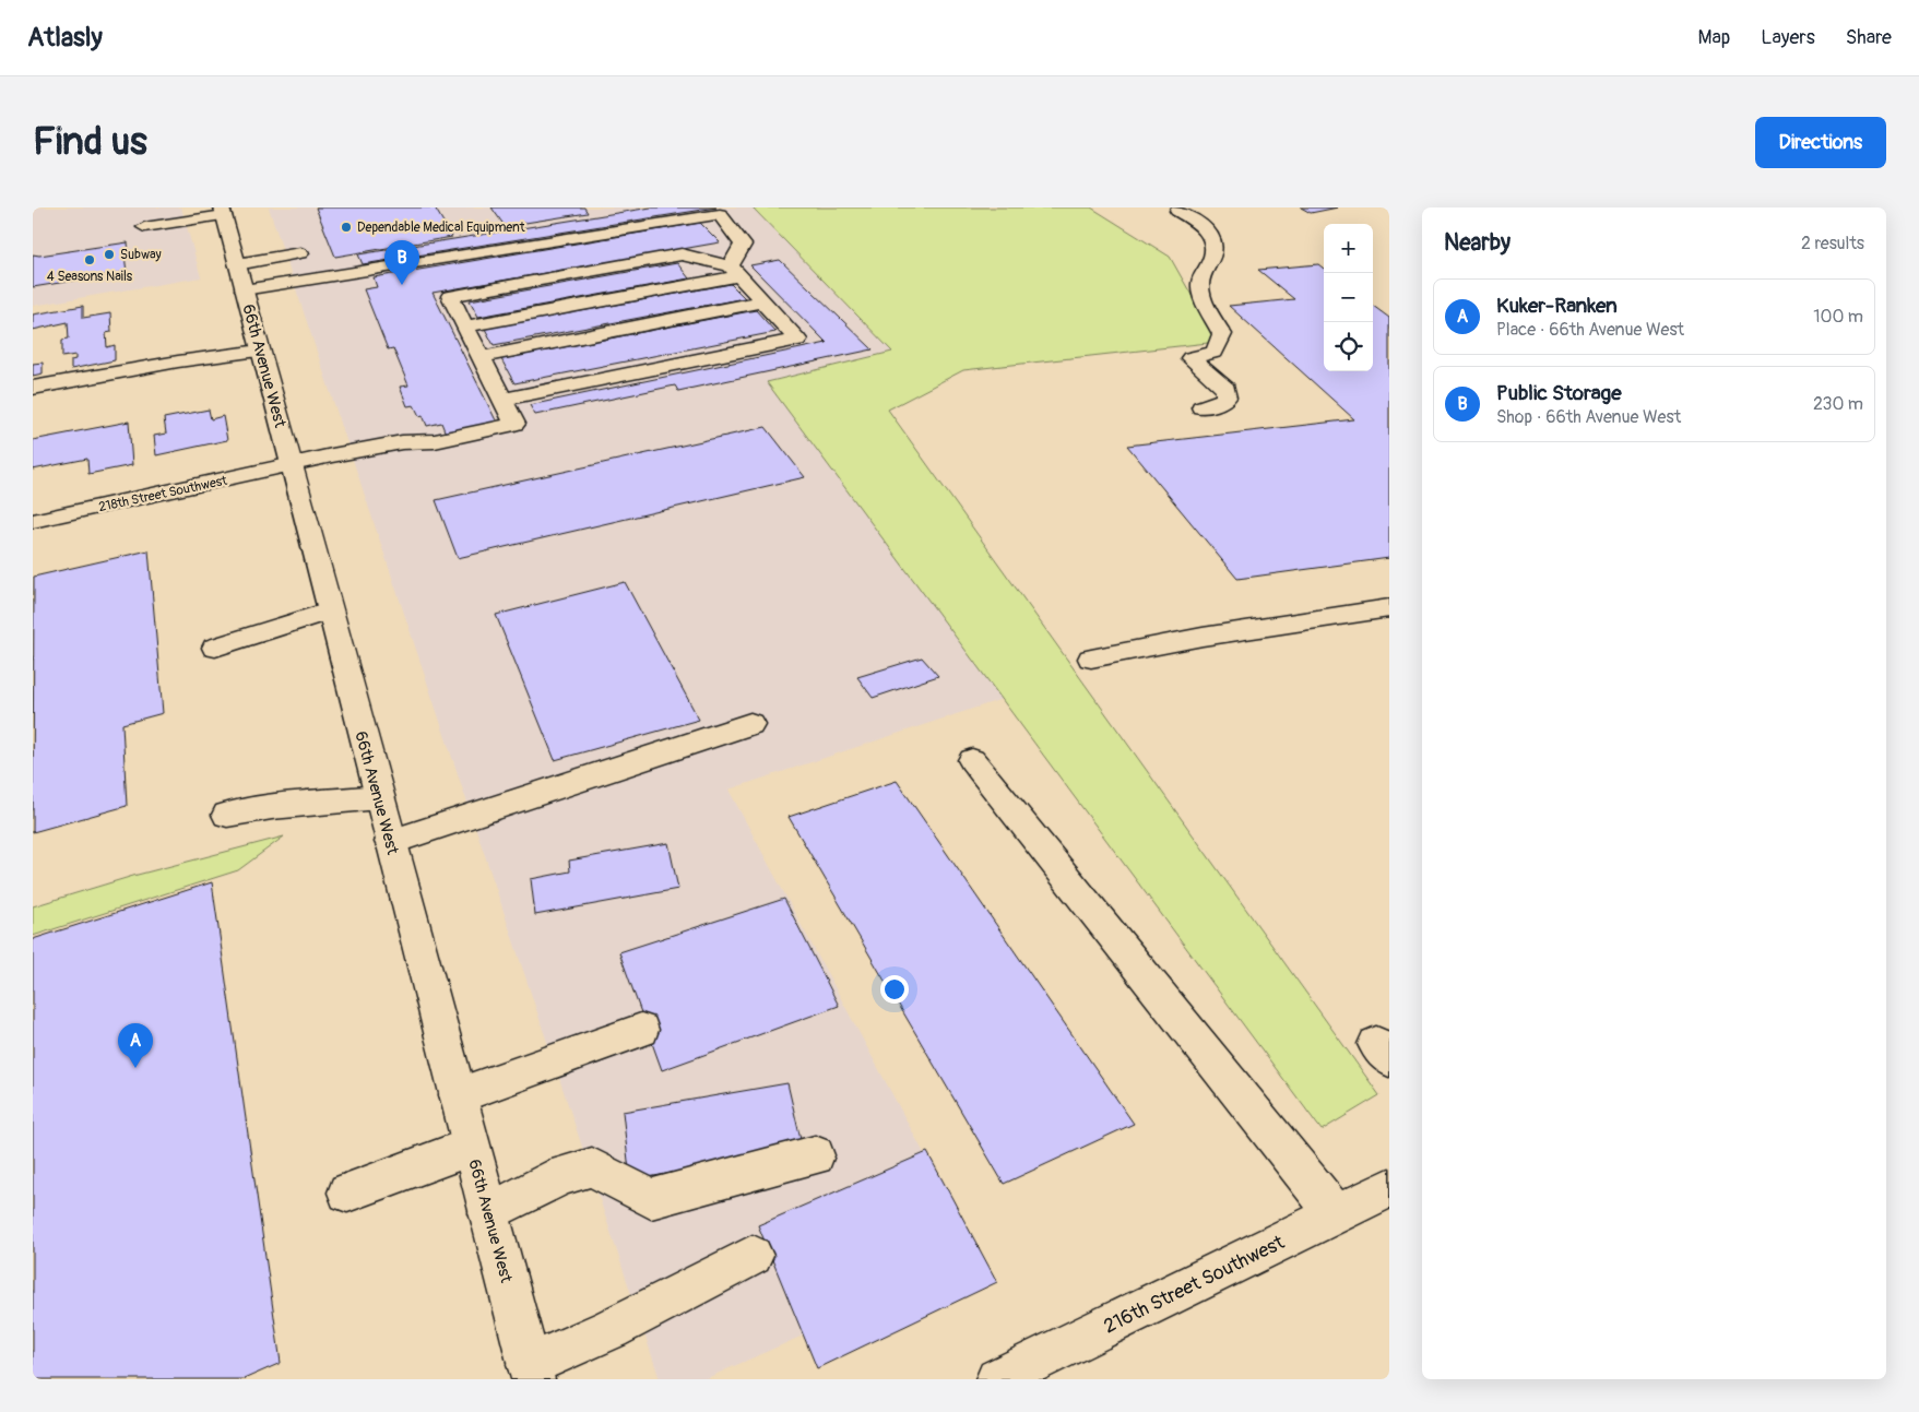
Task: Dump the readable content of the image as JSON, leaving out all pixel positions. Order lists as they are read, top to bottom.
{
  "streets": {
    "main road": ["66th Avenue West", "218th Street Southwest", "216th Street Southwest"]
  },
  "crossings": [
    ["66th Avenue West", "218th Street Southwest"]
  ],
  "places": ["Dependable Medical Equipment", "Subway", "4 Seasons Nails"],
  "page": {
    "header": "Atlasly",
    "nav": ["Map", "Layers", "Share"],
    "buttons": "Directions",
    "title": "Find us",
    "heading": ["Nearby", "2 results"],
    "map_buttons": ["+", "−"],
    "pins": ["B", "A"],
    "list": [
      {
        "mark": "A",
        "name": "Kuker-Ranken",
        "note": "Place · 66th Avenue West",
        "value": "100 m"
      },
      {
        "mark": "B",
        "name": "Public Storage",
        "note": "Shop · 66th Avenue West",
        "value": "230 m"
      }
    ]
  }
}
